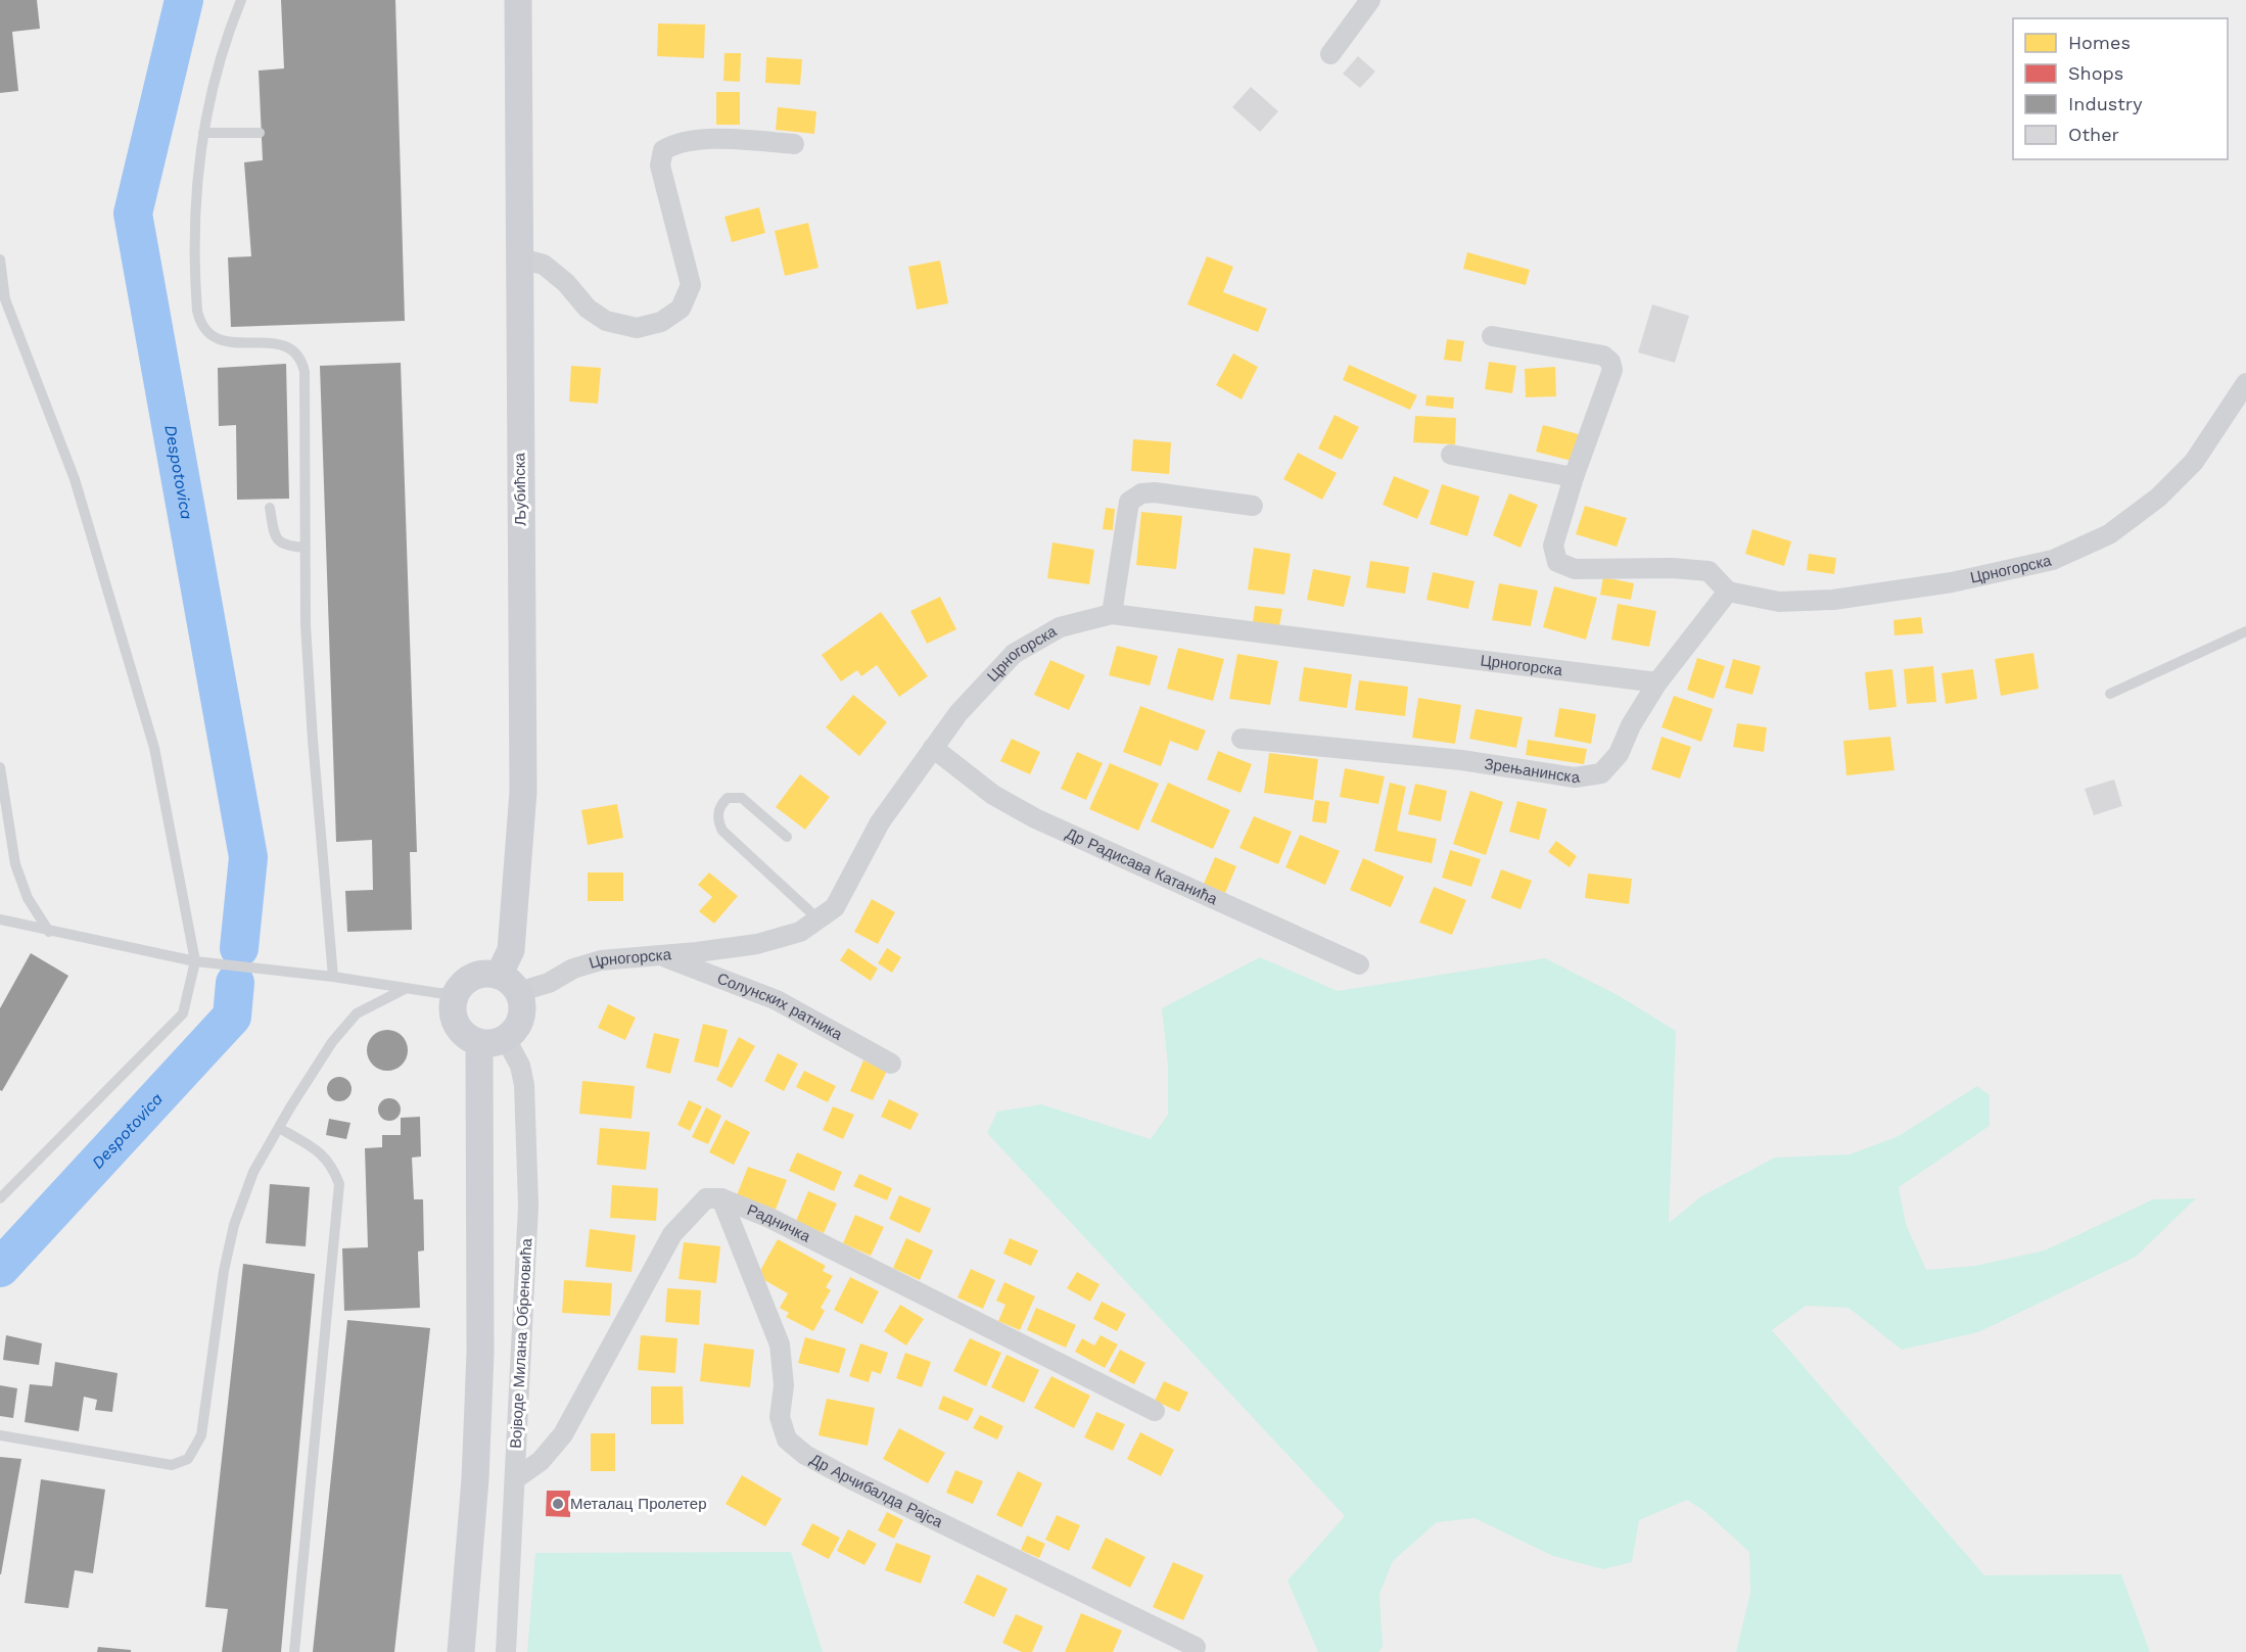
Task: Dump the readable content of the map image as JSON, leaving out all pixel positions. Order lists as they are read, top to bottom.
{
  "streets": {
    "street": [
      "Љубићска",
      "Црногорска",
      "Зрењанинска",
      "Др Радисава Катанића",
      "Солунских ратника",
      "Радничка",
      "Војводе Милана Обреновића",
      "Др Арчибалда Рајса"
    ]
  },
  "crossings": [
    ["Љубићска", "Црногорска"],
    ["Љубићска", "Војводе Милана Обреновића"],
    ["Црногорска", "Зрењанинска"],
    ["Црногорска", "Др Радисава Катанића"],
    ["Црногорска", "Солунских ратника"],
    ["Црногорска", "Војводе Милана Обреновића"],
    ["Радничка", "Др Арчибалда Рајса"]
  ],
  "water": ["Despotovica"],
  "places": ["Металац Пролетер"],
  "legend": [
    "Homes",
    "Shops",
    "Industry",
    "Other"
  ]
}
